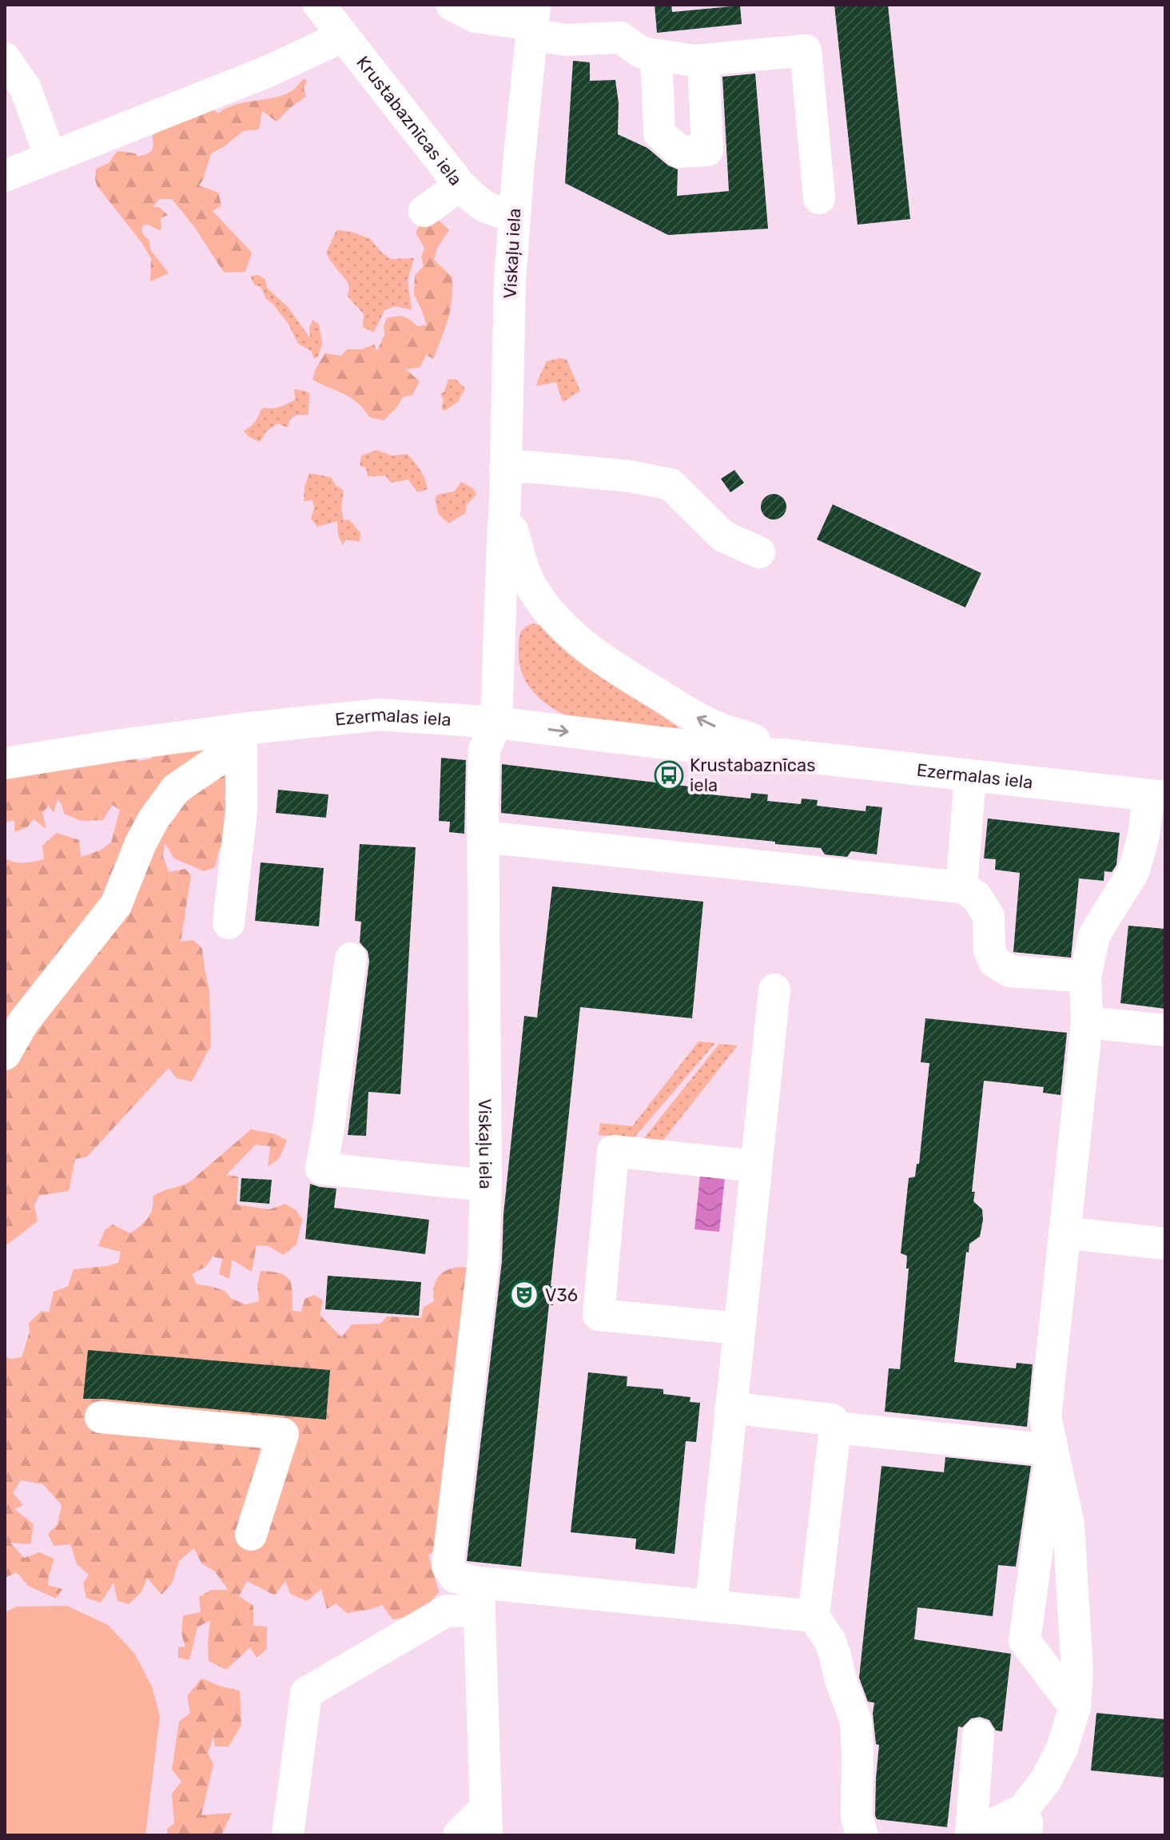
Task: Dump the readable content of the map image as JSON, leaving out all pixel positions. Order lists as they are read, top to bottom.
{
  "streets": {
    "street": ["Krustabaznīcas iela", "Viskaļu iela", "Ezermalas iela"]
  },
  "crossings": [
    ["Krustabaznīcas iela", "Viskaļu iela"],
    ["Viskaļu iela", "Ezermalas iela"]
  ],
  "places": {
    "bus stop": ["Krustabaznīcas iela"],
    "theatre": ["V36"]
  }
}
